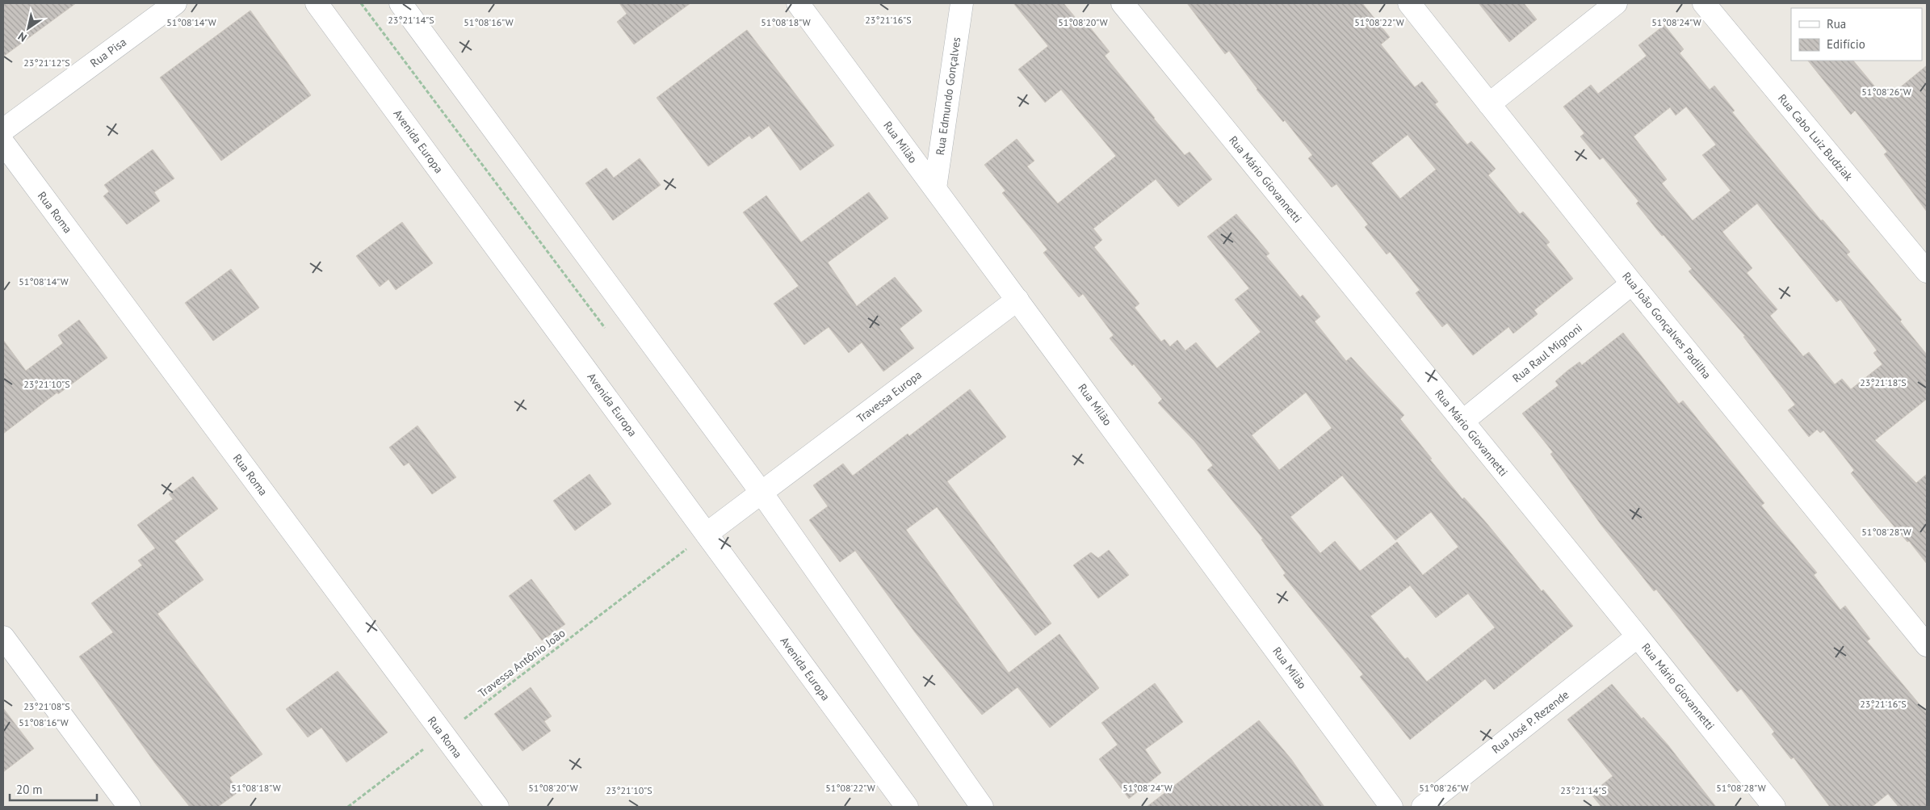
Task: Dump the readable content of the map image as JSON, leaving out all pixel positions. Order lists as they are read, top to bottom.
{
  "streets": {
    "street": [
      "Rua Pisa",
      "Rua Edmundo Gonçalves",
      "Rua Cabo Luiz Budziak",
      "Avenida Europa",
      "Rua Milão",
      "Rua Mário Giovannetti",
      "Rua Roma",
      "Rua João Gonçalves Padilha",
      "Rua Raul Mignoni",
      "Travessa Europa",
      "Rua José P. Rezende"
    ],
    "path": ["Travessa Antônio João"]
  },
  "crossings": [
    ["Rua Edmundo Gonçalves", "Rua Milão"],
    ["Avenida Europa", "Travessa Europa"],
    ["Avenida Europa", "Travessa Antônio João"],
    ["Rua Milão", "Travessa Europa"],
    ["Rua Mário Giovannetti", "Rua Raul Mignoni"],
    ["Rua Mário Giovannetti", "Rua José P. Rezende"],
    ["Rua Roma", "Travessa Antônio João"],
    ["Rua João Gonçalves Padilha", "Rua Raul Mignoni"],
    ["Travessa Europa", "Travessa Antônio João"]
  ],
  "legend": ["Rua", "Edifício"],
  "scale_bar": "20 m",
  "north": "bottom left",
  "coordinates": [
    "23°21'14\"S",
    "23°21'16\"S",
    "51°08'14\"W",
    "51°08'16\"W",
    "51°08'18\"W",
    "51°08'20\"W",
    "51°08'22\"W",
    "51°08'24\"W",
    "23°21'12\"S",
    "51°08'26\"W",
    "23°21'18\"S",
    "23°21'10\"S",
    "51°08'28\"W",
    "23°21'08\"S"
  ]
}
